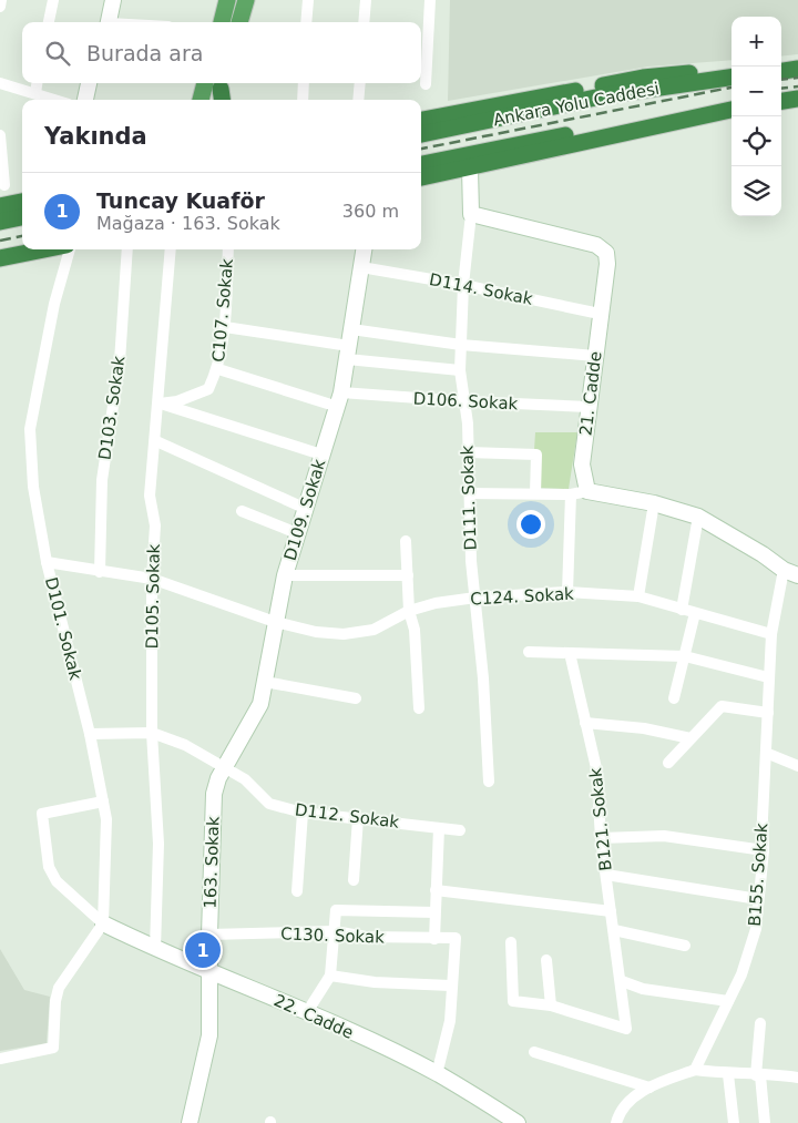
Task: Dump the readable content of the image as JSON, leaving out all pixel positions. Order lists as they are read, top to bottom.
{
  "streets": {
    "highway": ["Ankara Yolu Caddesi"],
    "main road": [
      "21. Cadde",
      "D109. Sokak",
      "163. Sokak",
      "22. Cadde"
    ],
    "street": [
      "D114. Sokak",
      "C107. Sokak",
      "D106. Sokak",
      "D103. Sokak",
      "D111. Sokak",
      "D105. Sokak",
      "C124. Sokak",
      "D101. Sokak",
      "D112. Sokak",
      "B121. Sokak",
      "B155. Sokak",
      "C130. Sokak"
    ]
  },
  "crossings": [
    ["D114. Sokak", "21. Cadde"],
    ["D114. Sokak", "D111. Sokak"],
    ["D114. Sokak", "D109. Sokak"],
    ["C107. Sokak", "D106. Sokak"],
    ["C107. Sokak", "D105. Sokak"],
    ["21. Cadde", "D106. Sokak"],
    ["21. Cadde", "D111. Sokak"],
    ["D106. Sokak", "D111. Sokak"],
    ["D106. Sokak", "D109. Sokak"],
    ["D103. Sokak", "C124. Sokak"],
    ["D111. Sokak", "C124. Sokak"],
    ["D109. Sokak", "C124. Sokak"],
    ["D109. Sokak", "D112. Sokak"],
    ["D109. Sokak", "163. Sokak"],
    ["D105. Sokak", "C124. Sokak"],
    ["D105. Sokak", "D112. Sokak"],
    ["D105. Sokak", "22. Cadde"],
    ["C124. Sokak", "D101. Sokak"],
    ["C124. Sokak", "B155. Sokak"],
    ["D101. Sokak", "D112. Sokak"],
    ["D101. Sokak", "22. Cadde"],
    ["D112. Sokak", "163. Sokak"],
    ["163. Sokak", "C130. Sokak"],
    ["163. Sokak", "22. Cadde"]
  ],
  "page": {
    "map_buttons": ["+", "−"],
    "search": "Burada ara",
    "heading": "Yakında",
    "list": [
      {
        "mark": "1",
        "name": "Tuncay Kuaför",
        "note": "Mağaza · 163. Sokak",
        "value": "360 m"
      }
    ],
    "pins": "1"
  }
}
